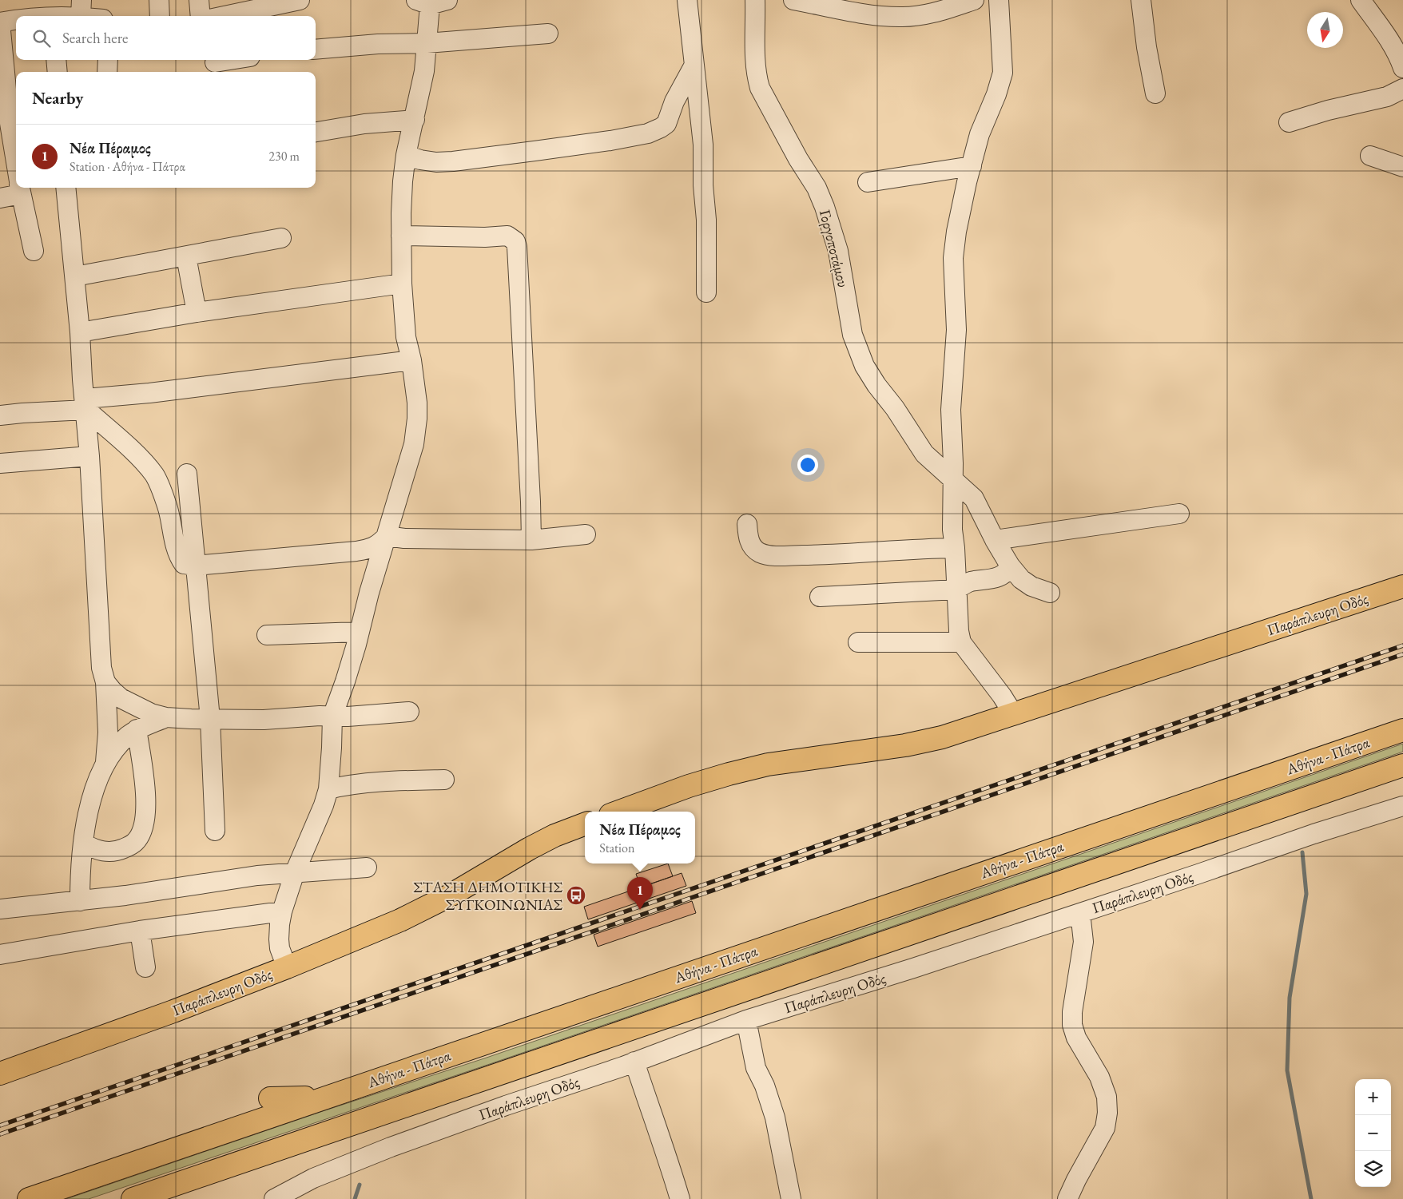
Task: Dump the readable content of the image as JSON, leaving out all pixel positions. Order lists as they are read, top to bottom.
{
  "streets": {
    "main road": ["Παράπλευρη Οδός", "Αθήνα - Πάτρα"],
    "street": ["Γοργοποτάμου"]
  },
  "places": {
    "bus stop": ["ΣΤΑΣΗ ΔΗΜΟΤΙΚΗΣ ΣΥΓΚΟΙΝΩΝΙΑΣ"]
  },
  "north": "bottom",
  "page": {
    "search": "Search here",
    "heading": "Nearby",
    "list": [
      {
        "mark": "1",
        "name": "Νέα Πέραμος",
        "note": "Station · Αθήνα - Πάτρα",
        "value": "230 m"
      }
    ],
    "popup": ["Νέα Πέραμος", "Station"],
    "pins": "1",
    "map_buttons": ["+", "−"]
  }
}
